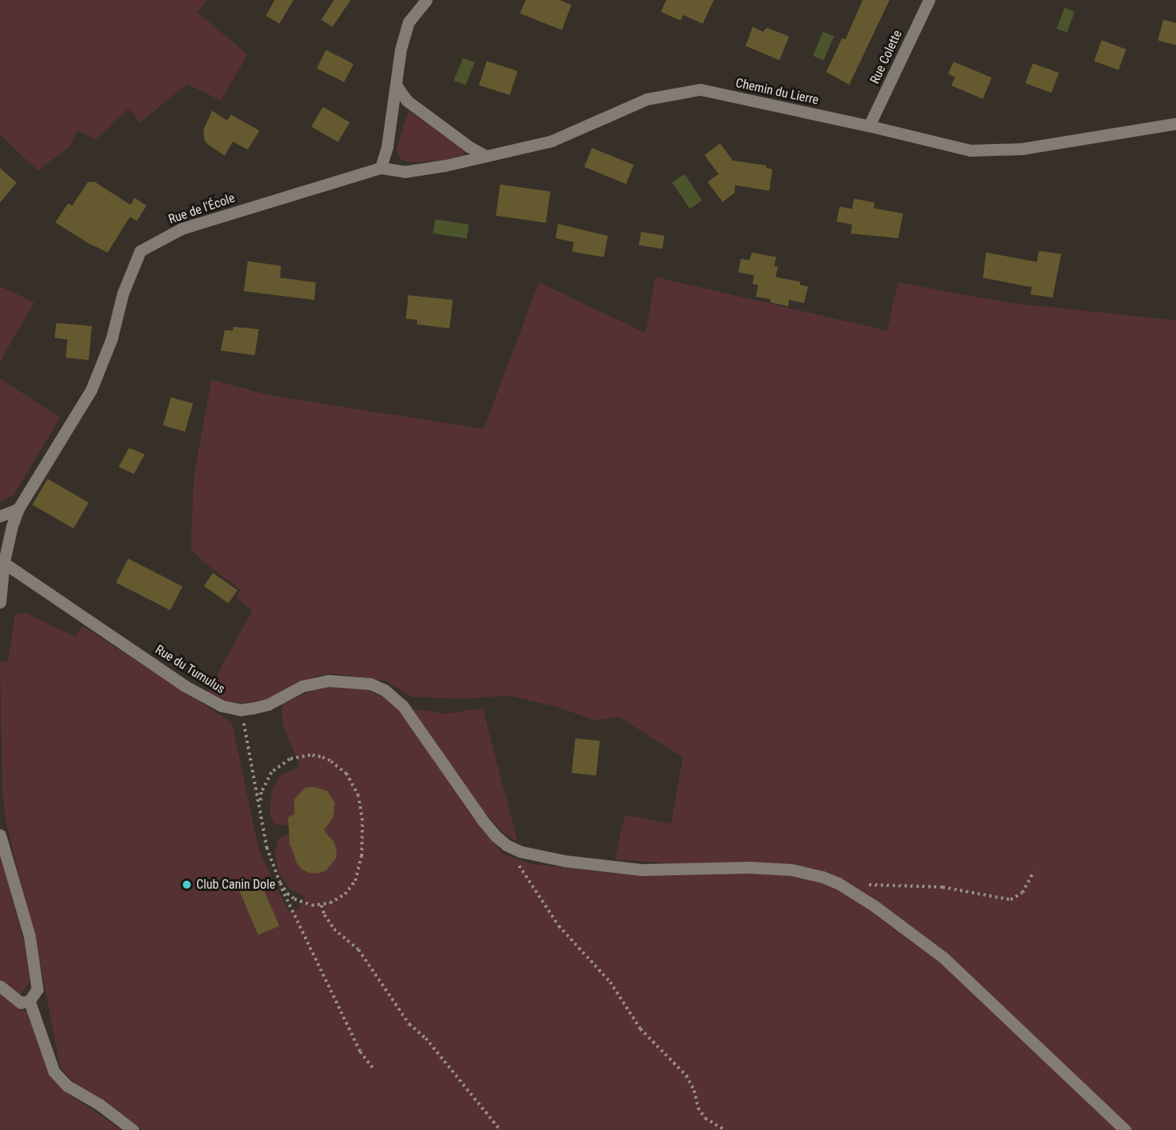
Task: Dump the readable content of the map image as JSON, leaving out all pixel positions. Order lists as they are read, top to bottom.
{
  "streets": {
    "street": [
      "Rue Colette",
      "Chemin du Lierre",
      "Rue de l'École",
      "Rue du Tumulus"
    ]
  },
  "crossings": [
    ["Rue Colette", "Chemin du Lierre"],
    ["Chemin du Lierre", "Rue de l'École"],
    ["Rue de l'École", "Rue du Tumulus"]
  ],
  "places": ["Club Canin Dole"]
}
